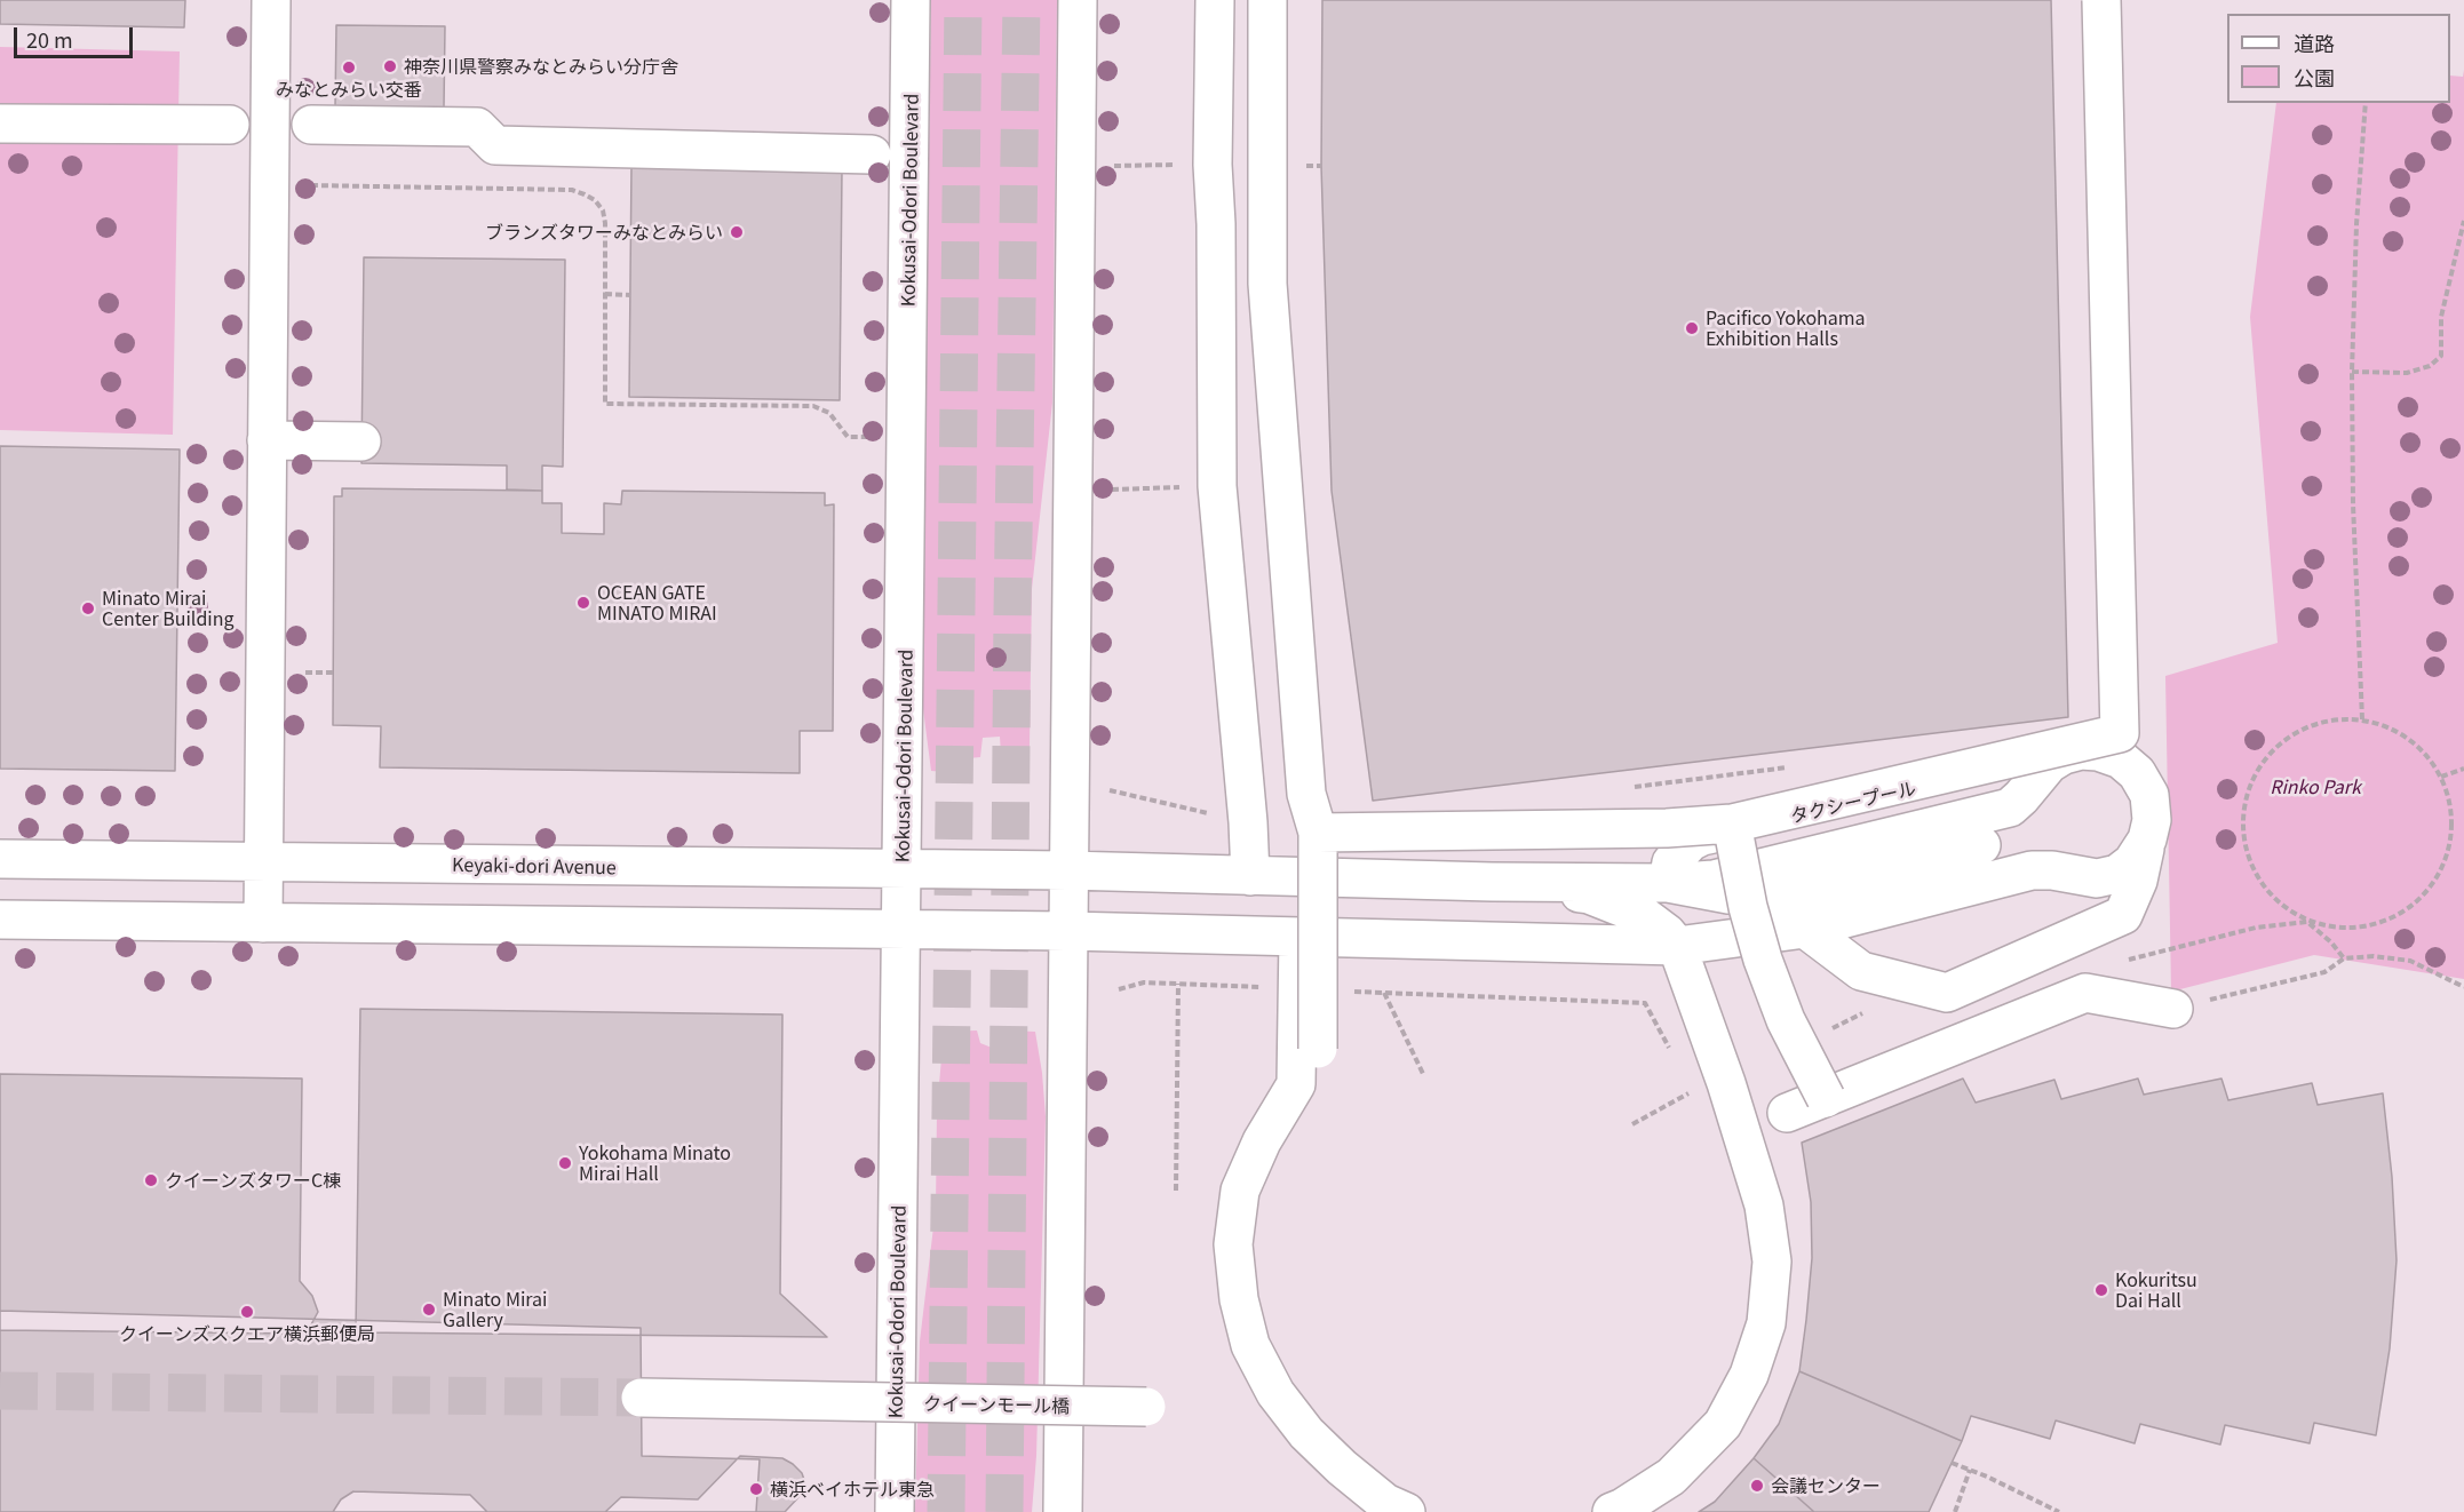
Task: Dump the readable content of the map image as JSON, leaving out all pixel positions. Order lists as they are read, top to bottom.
{
  "streets": {
    "street": ["Kokusai-Odori Boulevard", "Keyaki-dori Avenue", "クイーンモール橋"]
  },
  "crossings": [
    ["Kokusai-Odori Boulevard", "Keyaki-dori Avenue"]
  ],
  "parks": ["Rinko Park"],
  "places": [
    "神奈川県警察みなとみらい分庁舎",
    "みなとみらい交番",
    "ブランズタワーみなとみらい",
    "Pacifico Yokohama Exhibition Halls",
    "OCEAN GATE MINATO MIRAI",
    "Minato Mirai Center Building",
    "Yokohama Minato Mirai Hall",
    "クイーンズタワーC棟",
    "Kokuritsu Dai Hall",
    "Minato Mirai Gallery",
    "クイーンズスクエア横浜郵便局",
    "会議センター",
    "横浜ベイホテル東急"
  ],
  "legend": ["道路", "公園"],
  "scale_bar": "20 m"
}
